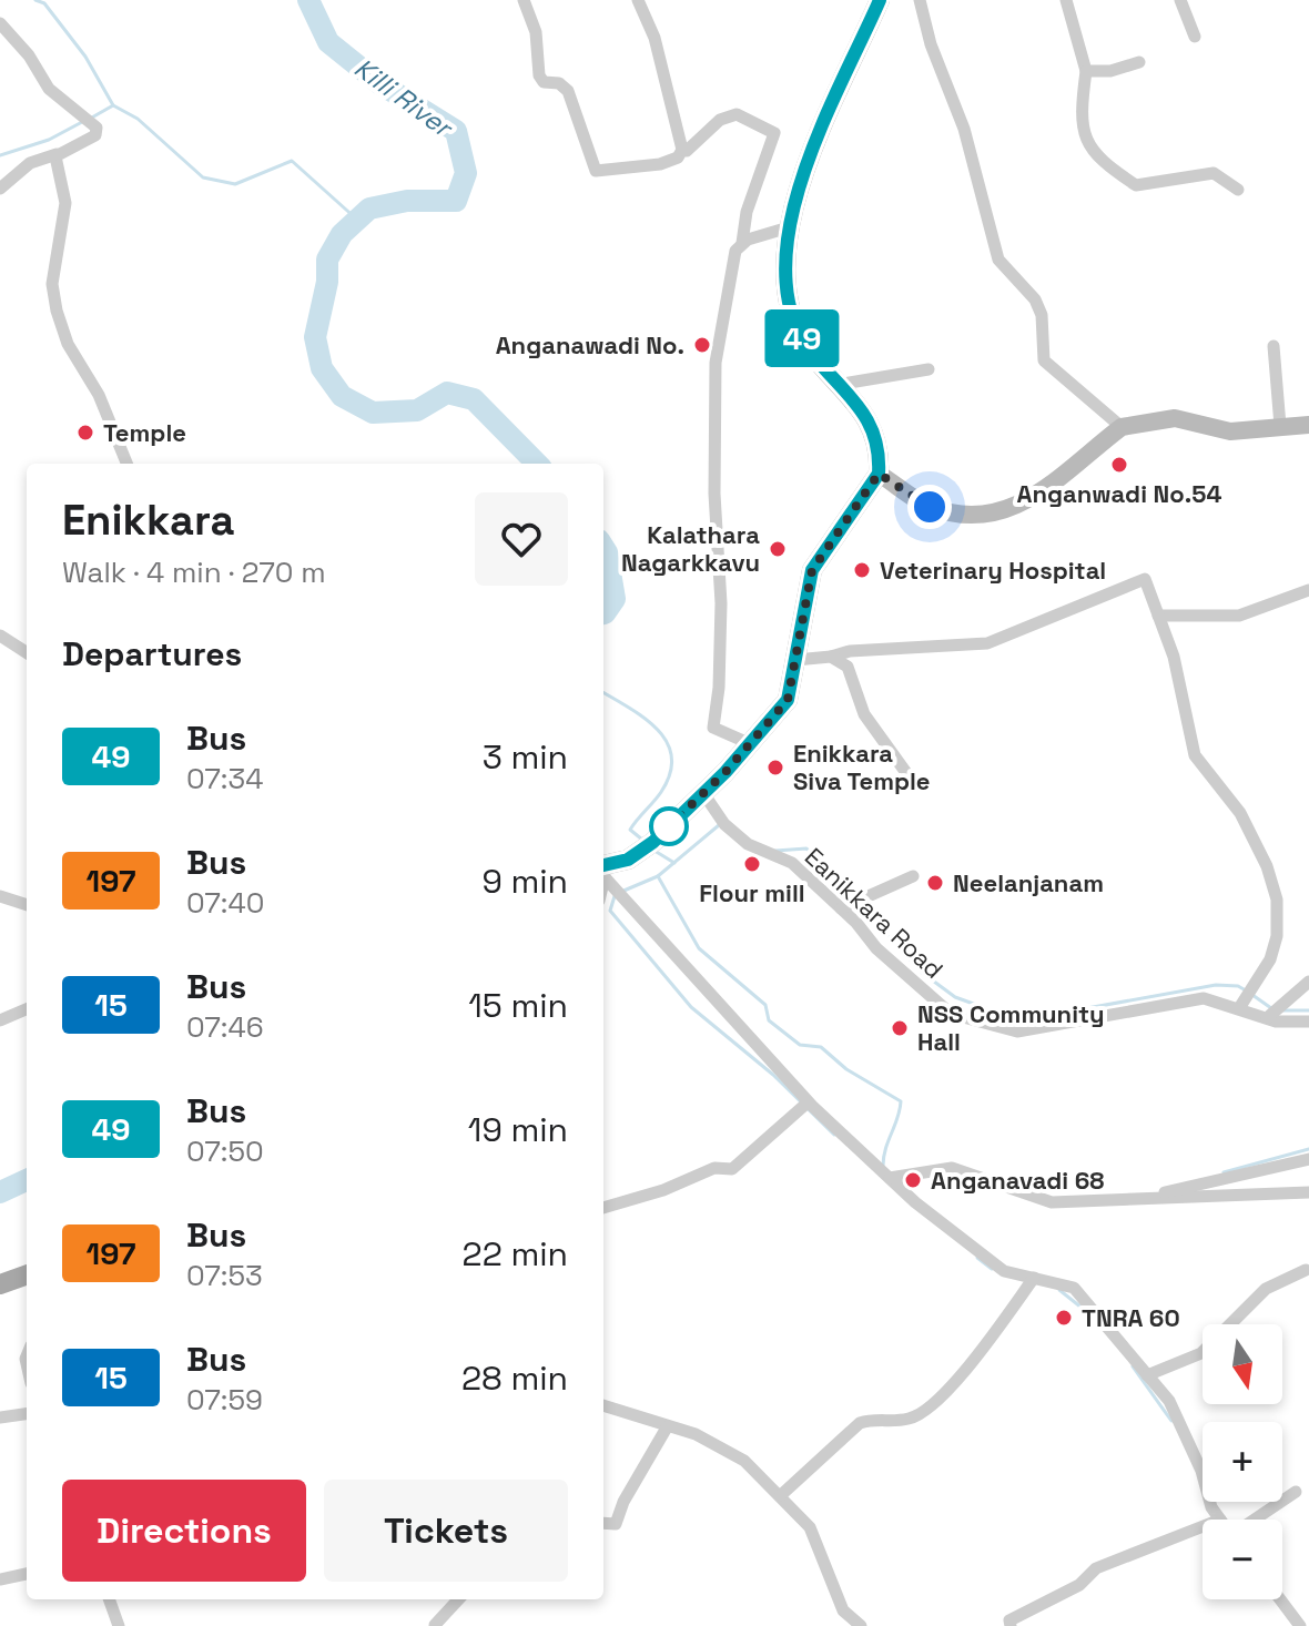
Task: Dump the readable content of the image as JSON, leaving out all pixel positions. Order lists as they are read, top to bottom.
{
  "streets": {
    "street": ["Eanikkara Road"]
  },
  "water": ["Killi River"],
  "places": [
    "Anganawadi No.",
    "Temple",
    "Anganwadi No.54",
    "Kalathara Nagarkkavu",
    "Veterinary Hospital",
    "Enikkara Siva Temple",
    "Flour mill",
    "Neelanjanam",
    "NSS Community Hall",
    "Anganavadi 68",
    "TNRA 60"
  ],
  "lines": ["bus line 49"],
  "north": "bottom",
  "page": {
    "on_map": "49",
    "heading": [
      ["Enikkara", "Walk · 4 min · 270 m"],
      "Departures"
    ],
    "list": [
      {
        "mark": "49",
        "name": "Bus",
        "note": "07:34",
        "value": "3 min"
      },
      {
        "mark": "197",
        "name": "Bus",
        "note": "07:40",
        "value": "9 min"
      },
      {
        "mark": "15",
        "name": "Bus",
        "note": "07:46",
        "value": "15 min"
      },
      {
        "mark": "49",
        "name": "Bus",
        "note": "07:50",
        "value": "19 min"
      },
      {
        "mark": "197",
        "name": "Bus",
        "note": "07:53",
        "value": "22 min"
      },
      {
        "mark": "15",
        "name": "Bus",
        "note": "07:59",
        "value": "28 min"
      }
    ],
    "map_buttons": ["+", "−"],
    "buttons": ["Directions", "Tickets"]
  }
}
